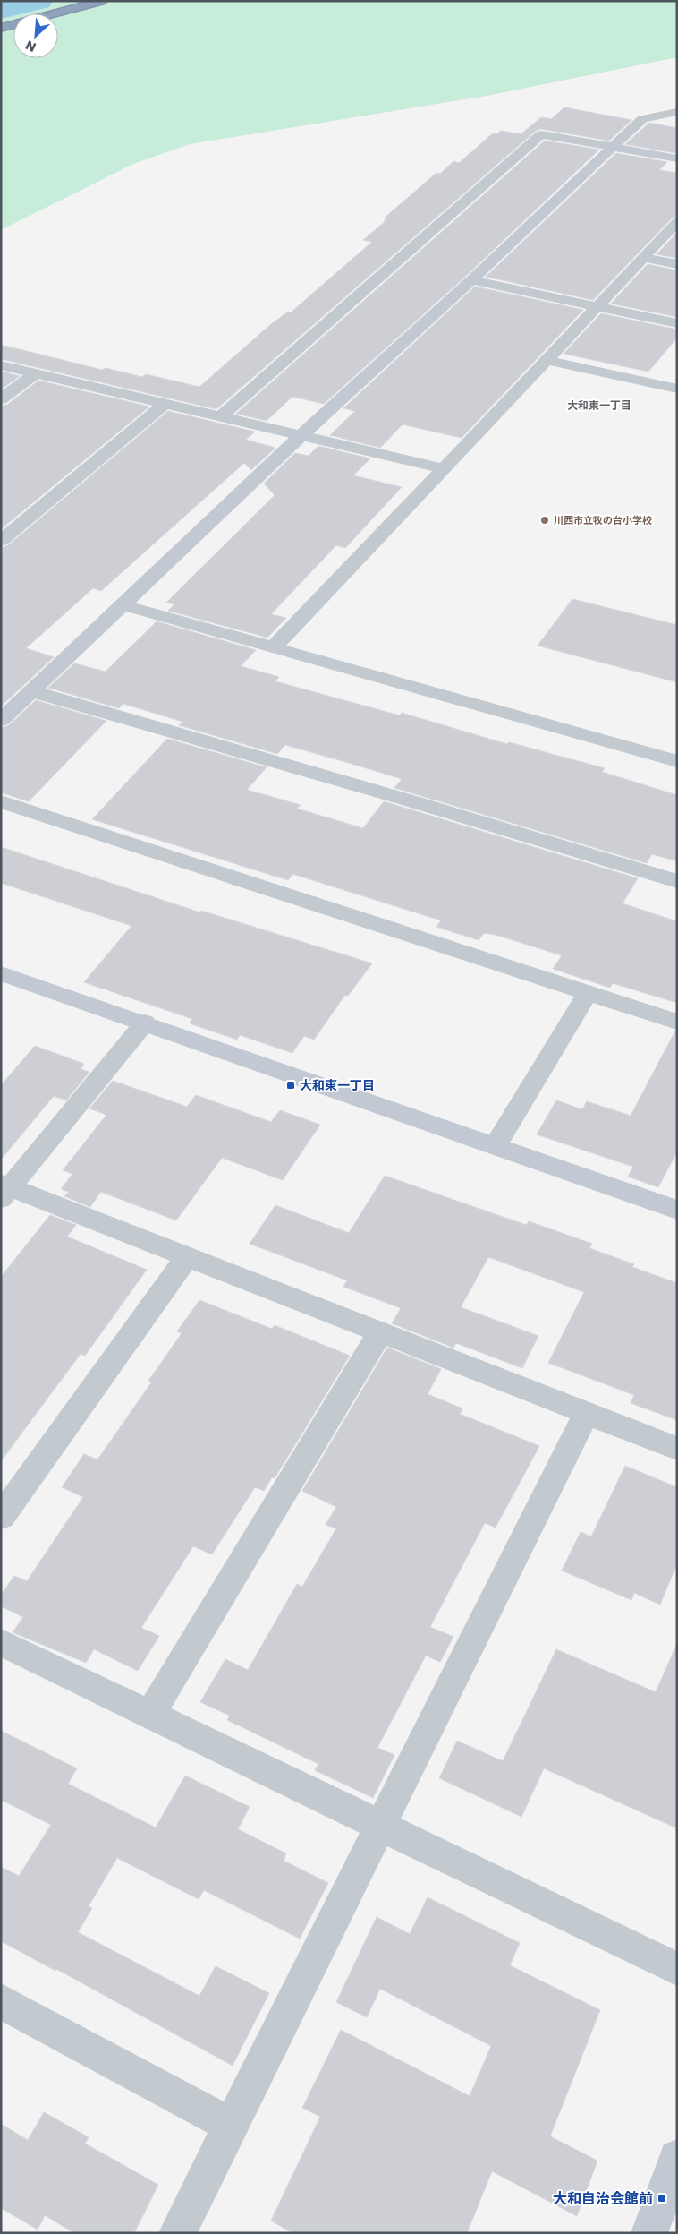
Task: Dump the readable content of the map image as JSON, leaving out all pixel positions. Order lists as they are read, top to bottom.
{
  "districts": ["大和東一丁目"],
  "places": {
    "other": ["川西市立牧の台小学校"],
    "transit": ["大和東一丁目", "大和自治会館前"]
  },
  "north": "bottom left"
}
